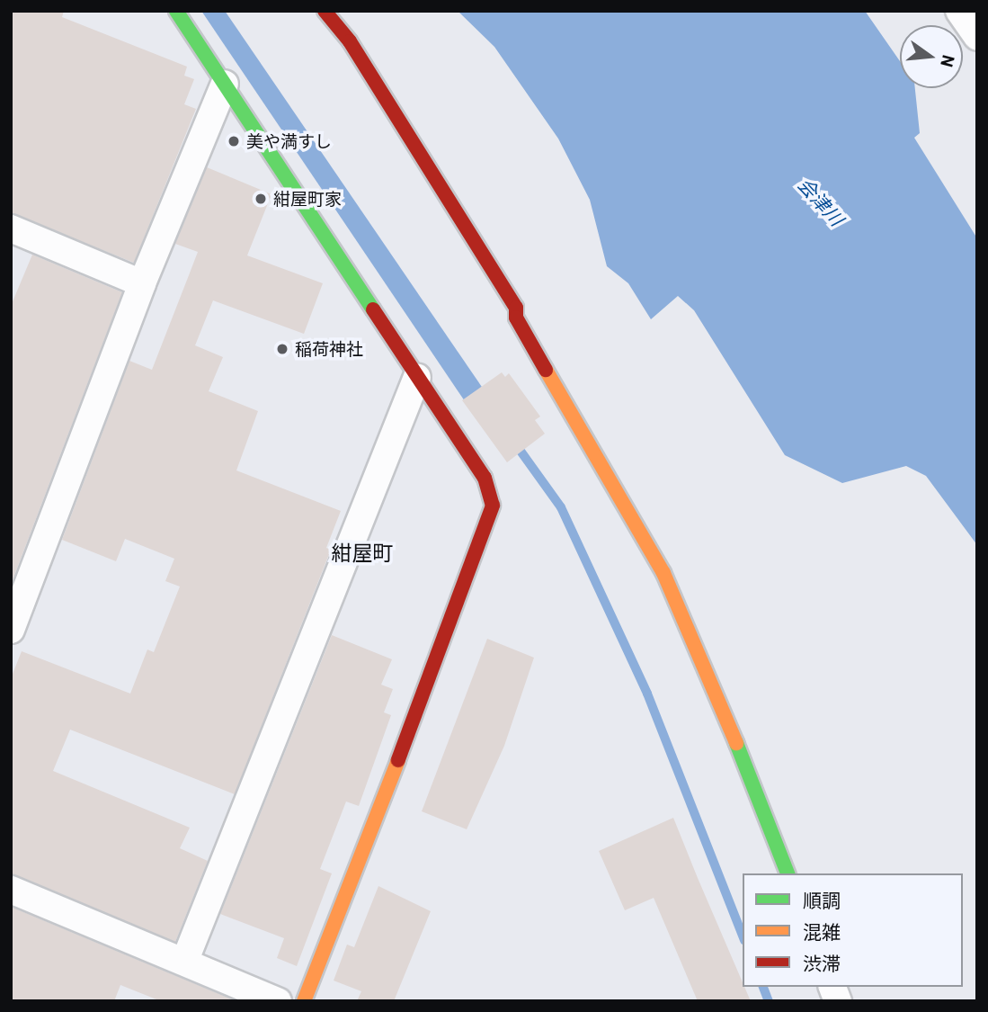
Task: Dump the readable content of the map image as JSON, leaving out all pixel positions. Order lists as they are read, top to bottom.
{
  "districts": ["紺屋町"],
  "water": ["会津川"],
  "places": ["美や満すし", "紺屋町家", "稲荷神社"],
  "legend": ["順調", "混雑", "渋滞"],
  "north": "right"
}
